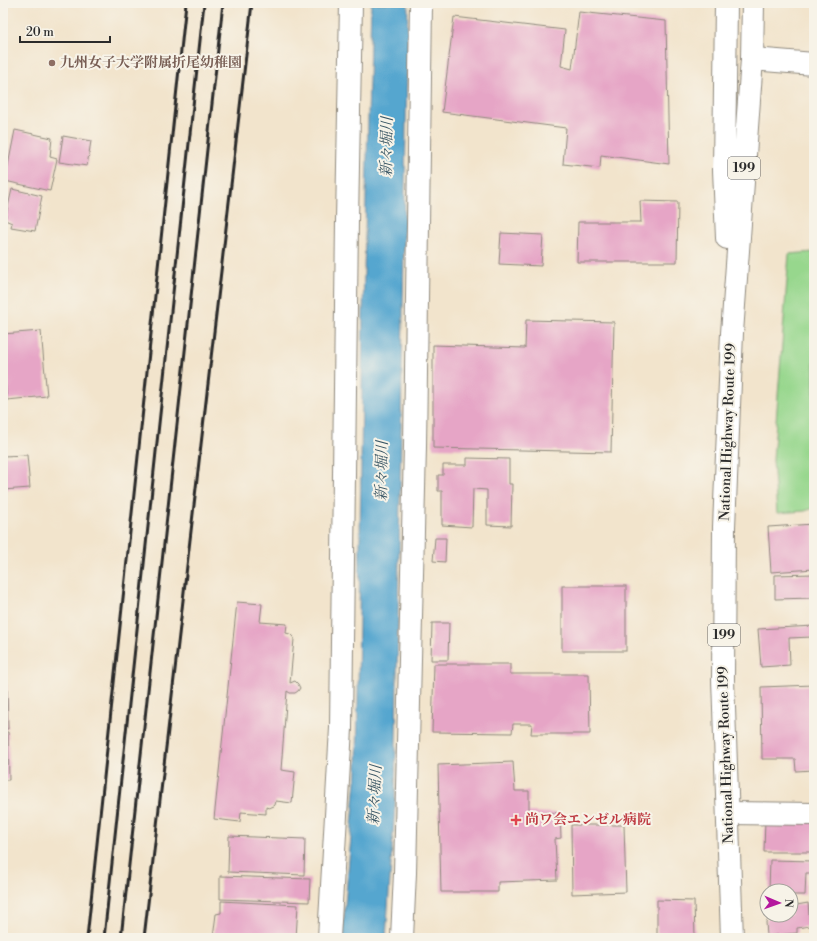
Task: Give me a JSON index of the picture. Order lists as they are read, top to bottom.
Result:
{
  "streets": {
    "main road": ["199", "National Highway Route 199"]
  },
  "water": ["新々堀川"],
  "places": {
    "other": ["九州女子大学附属折尾幼稚園"],
    "health": ["尚ワ会エンゼル病院"]
  },
  "scale_bar": "20 m",
  "north": "right"
}
